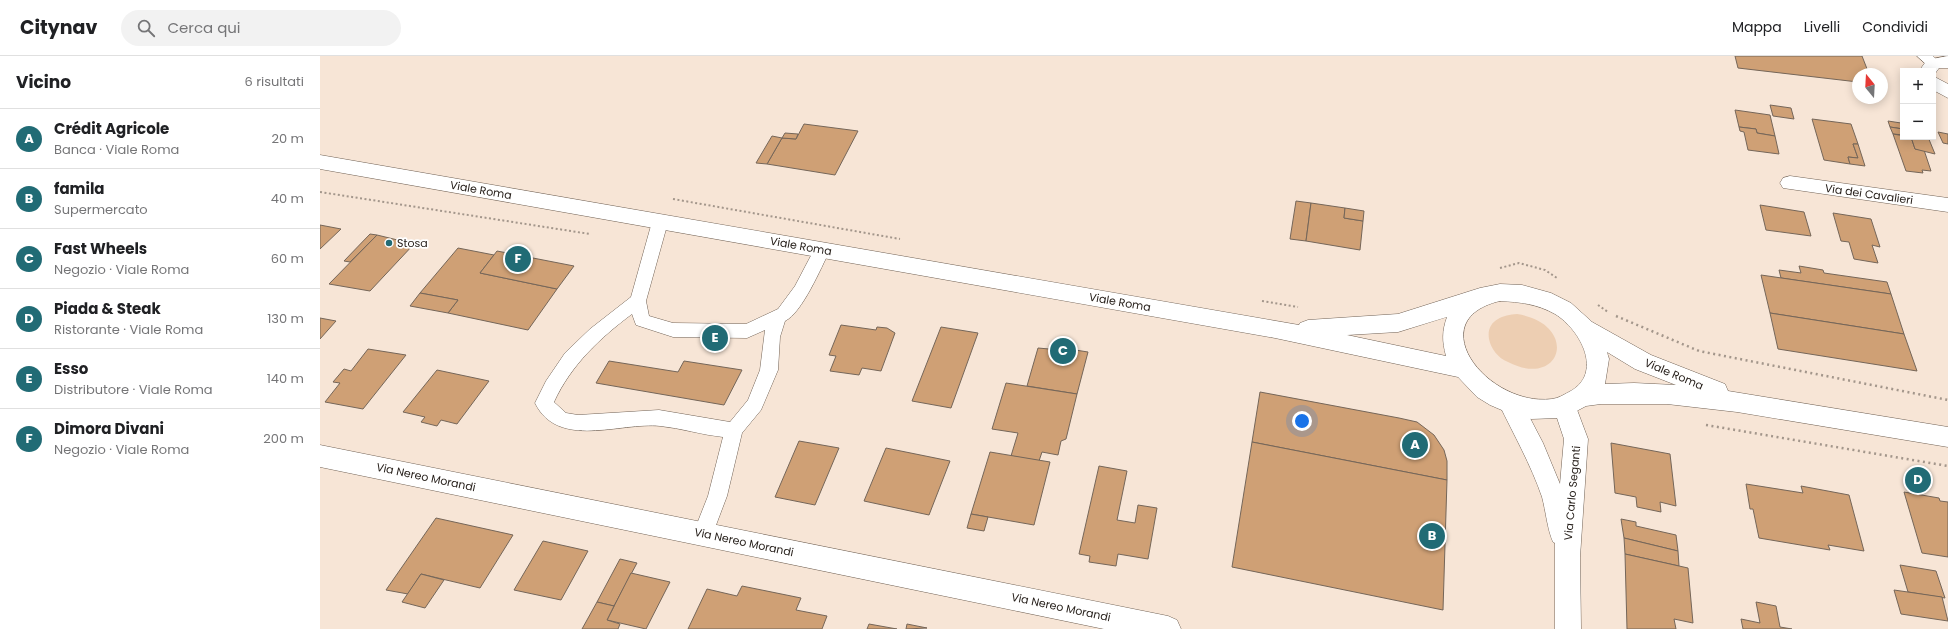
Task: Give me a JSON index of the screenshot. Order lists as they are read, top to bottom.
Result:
{
  "streets": {
    "main road": [
      "Viale Roma",
      "Via dei Cavalieri",
      "Via Nereo Morandi",
      "Via Carlo Seganti"
    ]
  },
  "crossings": [
    ["Viale Roma", "Via Carlo Seganti"]
  ],
  "places": ["Stosa"],
  "north": "top",
  "page": {
    "header": "Citynav",
    "search": "Cerca qui",
    "nav": ["Mappa", "Livelli", "Condividi"],
    "heading": ["Vicino", "6 risultati"],
    "map_buttons": ["+", "−"],
    "list": [
      {
        "mark": "A",
        "name": "Crédit Agricole",
        "note": "Banca · Viale Roma",
        "value": "20 m"
      },
      {
        "mark": "B",
        "name": "famila",
        "note": "Supermercato",
        "value": "40 m"
      },
      {
        "mark": "C",
        "name": "Fast Wheels",
        "note": "Negozio · Viale Roma",
        "value": "60 m"
      },
      {
        "mark": "D",
        "name": "Piada & Steak",
        "note": "Ristorante · Viale Roma",
        "value": "130 m"
      },
      {
        "mark": "E",
        "name": "Esso",
        "note": "Distributore · Viale Roma",
        "value": "140 m"
      },
      {
        "mark": "F",
        "name": "Dimora Divani",
        "note": "Negozio · Viale Roma",
        "value": "200 m"
      }
    ],
    "pins": [
      "F",
      "E",
      "C",
      "A",
      "D",
      "B"
    ]
  }
}
